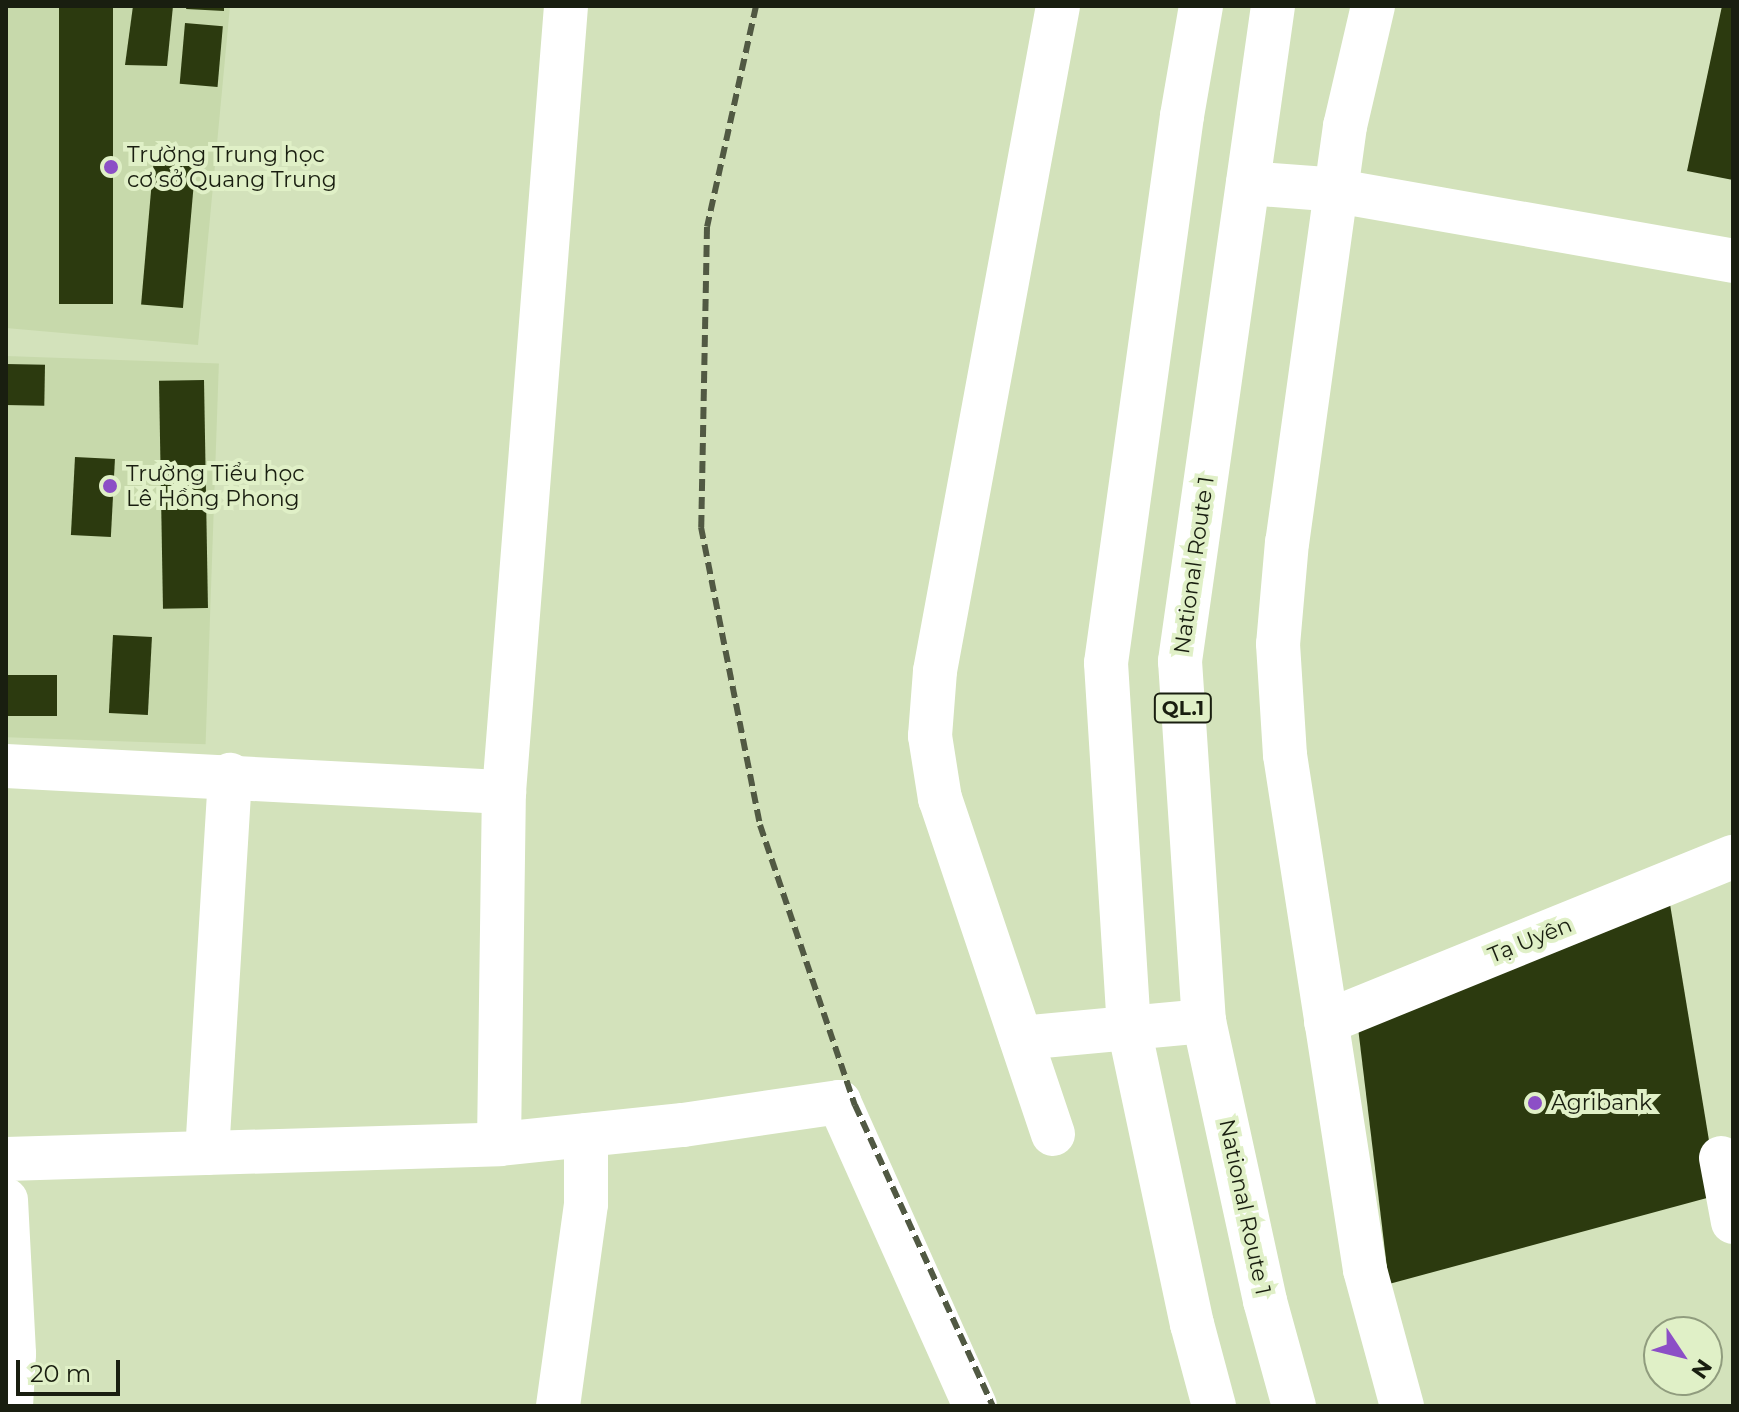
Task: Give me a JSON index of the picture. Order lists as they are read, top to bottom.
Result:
{
  "streets": {
    "main road": ["National Route 1", "QL.1", "Tạ Uyên"]
  },
  "places": ["Trường Trung học cơ sở Quang Trung", "Trường Tiểu học Lê Hồng Phong", "Agribank"],
  "scale_bar": "20 m",
  "north": "bottom right"
}
